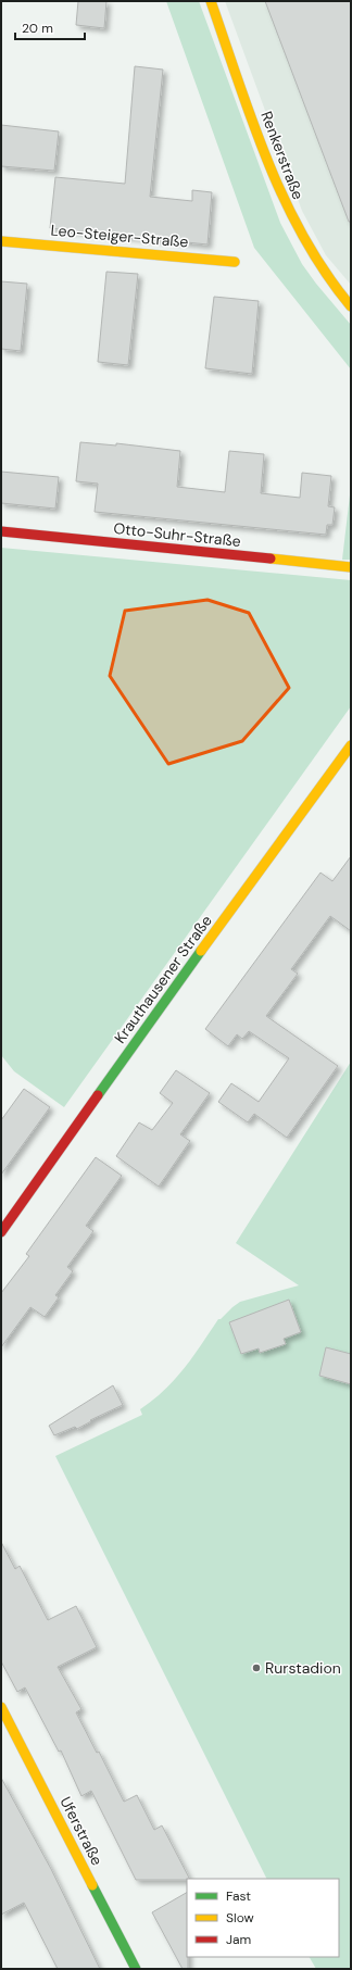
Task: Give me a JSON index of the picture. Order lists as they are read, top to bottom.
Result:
{
  "streets": {
    "street": [
      "Renkerstraße",
      "Leo-Steiger-Straße",
      "Otto-Suhr-Straße",
      "Krauthausener Straße",
      "Uferstraße"
    ]
  },
  "places": ["Rurstadion"],
  "legend": ["Fast", "Slow", "Jam"],
  "scale_bar": "20 m"
}
